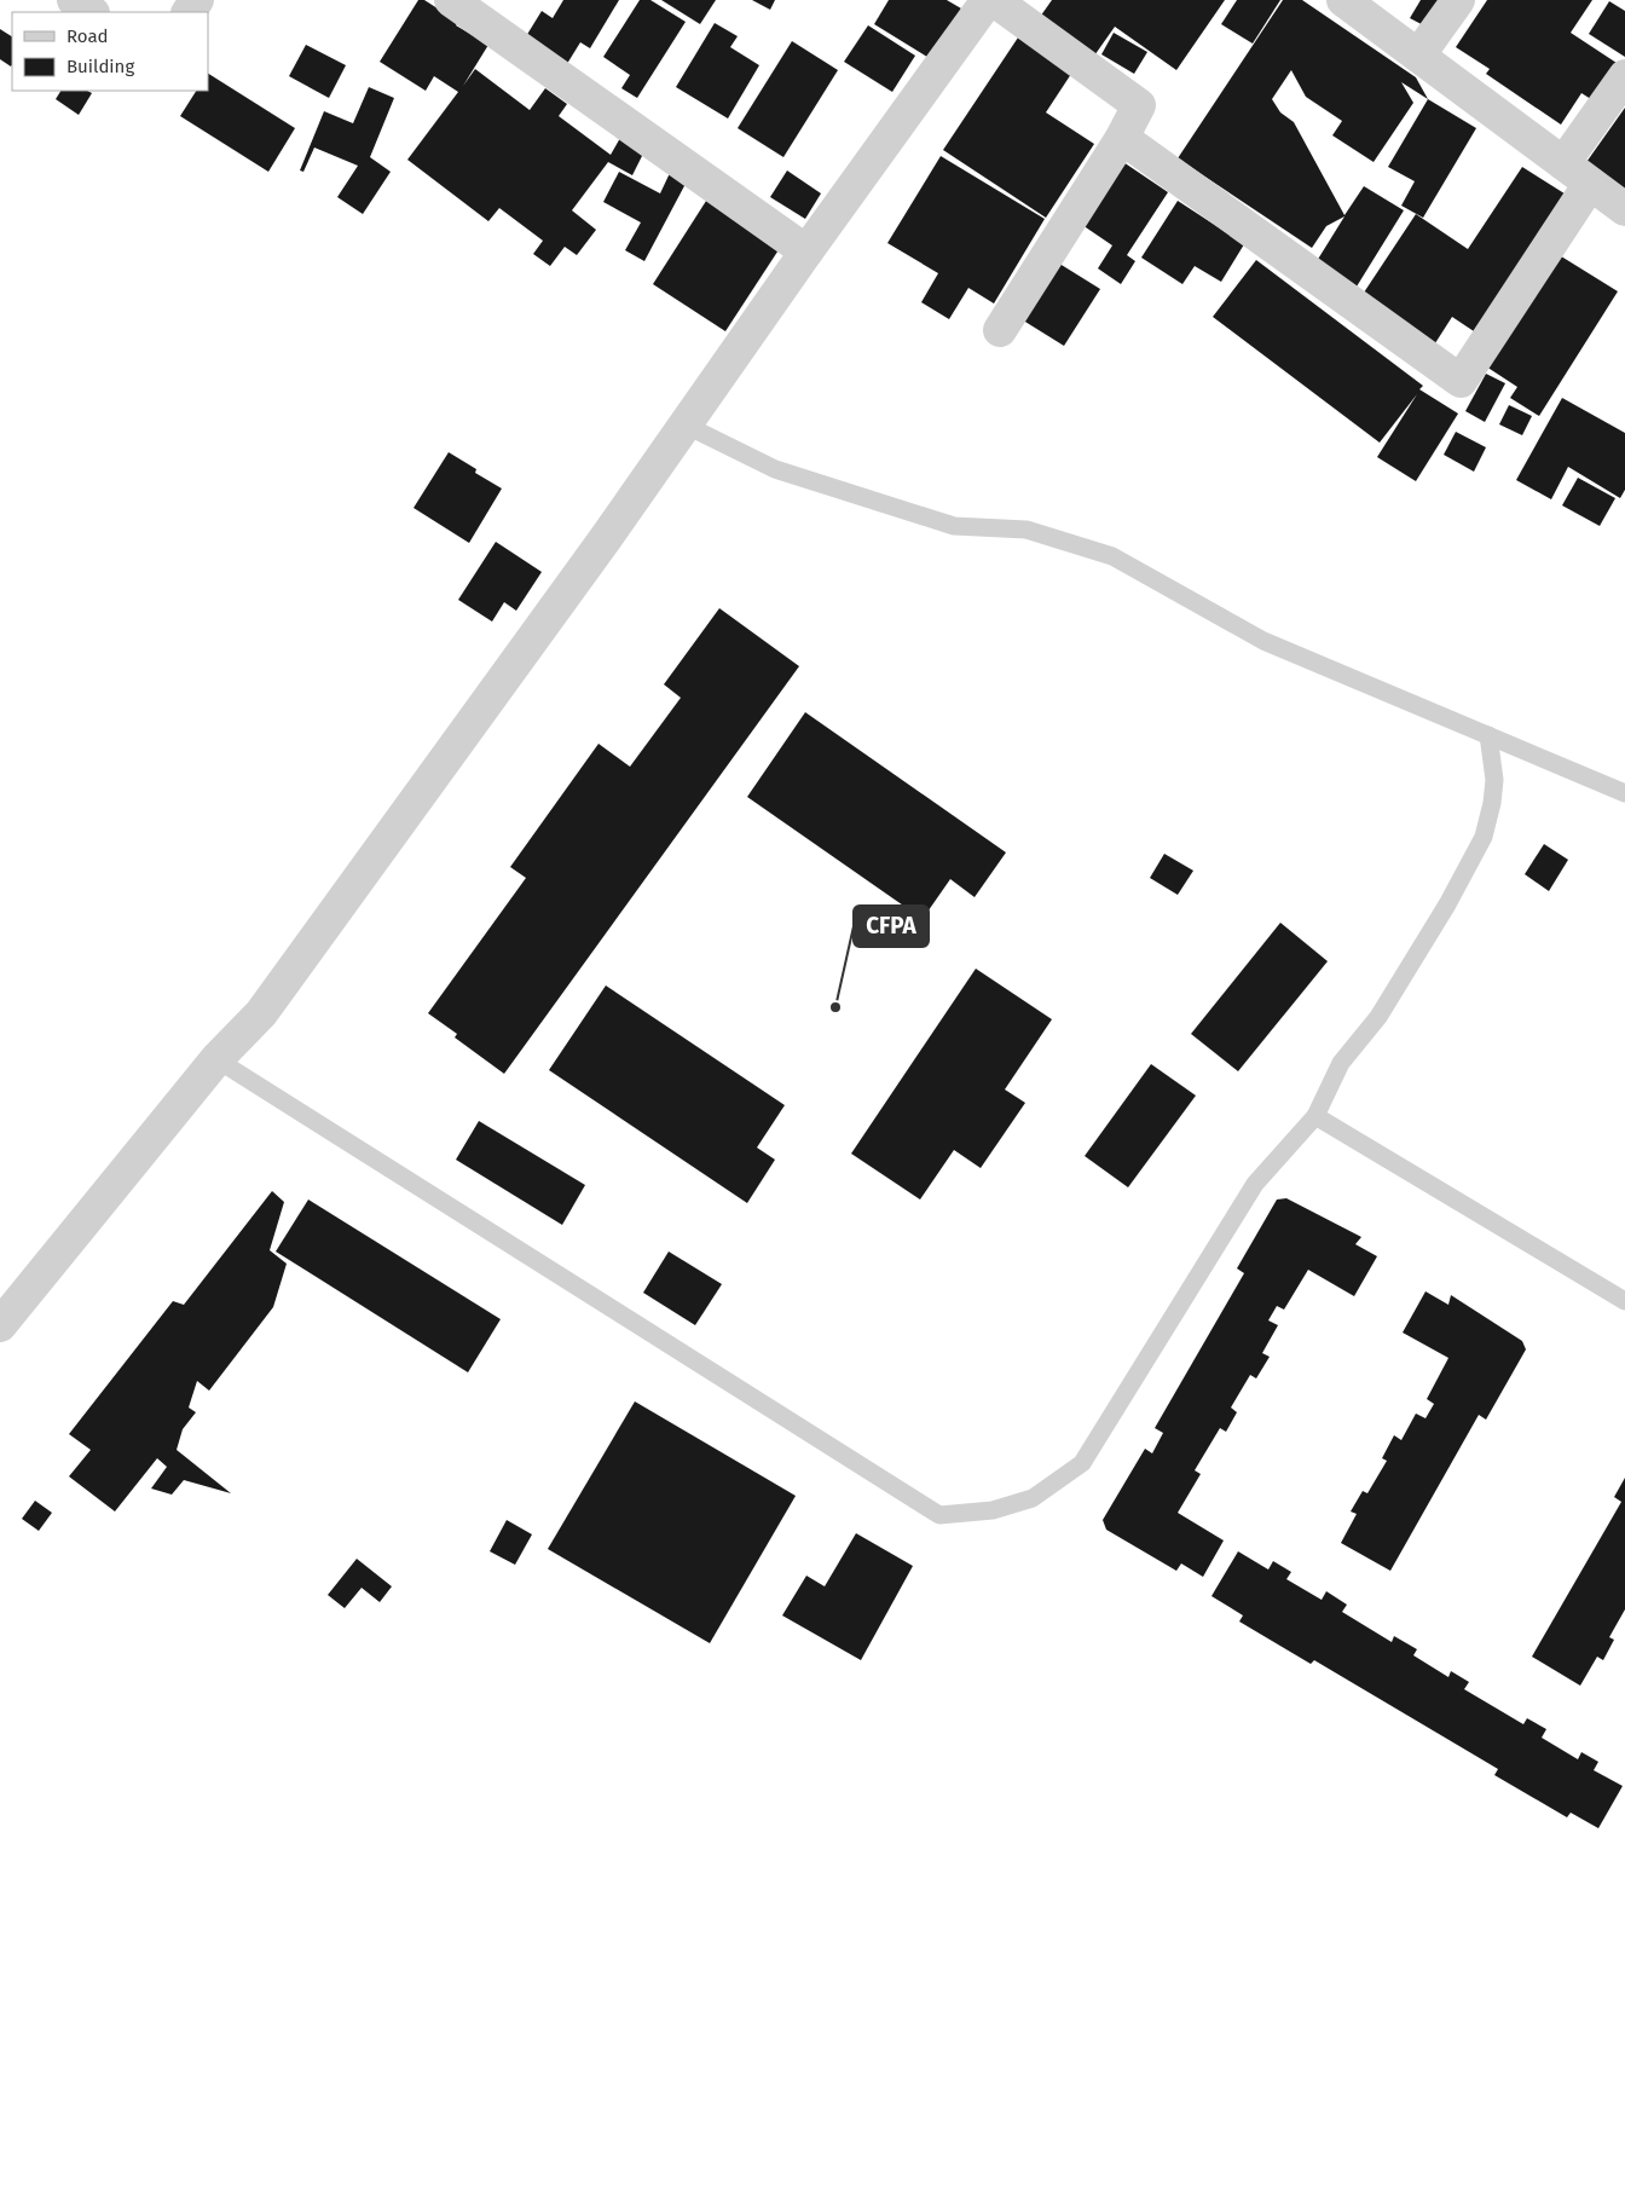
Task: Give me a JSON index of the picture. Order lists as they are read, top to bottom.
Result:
{
  "places": ["CFPA"],
  "legend": ["Road", "Building"]
}
